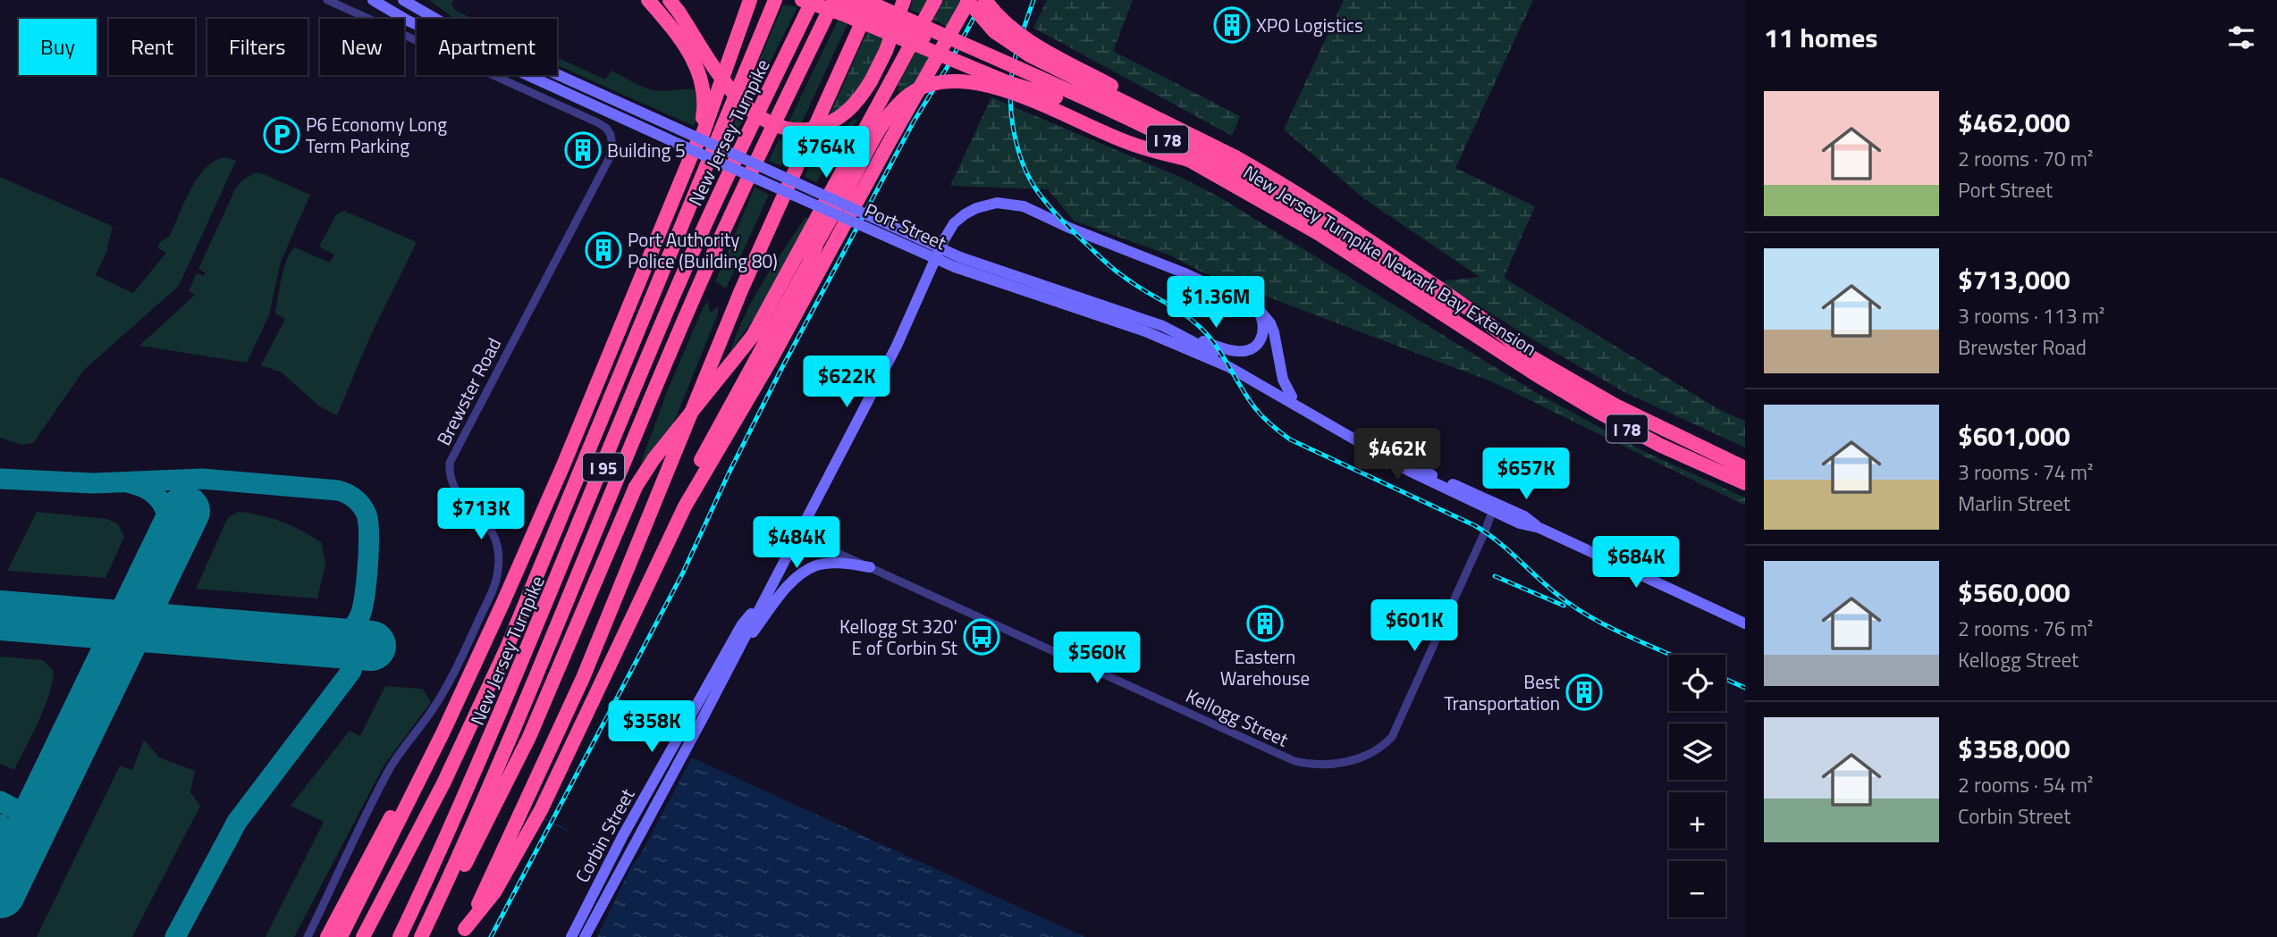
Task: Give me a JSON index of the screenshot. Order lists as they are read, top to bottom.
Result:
{
  "streets": {
    "highway": [
      "New Jersey Turnpike",
      "I 78",
      "New Jersey Turnpike Newark Bay Extension",
      "I 95"
    ],
    "main road": ["Port Street", "Corbin Street"],
    "street": ["Brewster Road", "Kellogg Street"]
  },
  "crossings": [
    ["Kellogg Street", "Corbin Street"]
  ],
  "places": {
    "building": [
      "XPO Logistics",
      "Building 5",
      "Port Authority Police (Building 80)",
      "Eastern Warehouse",
      "Best Transportation"
    ],
    "parking": ["P6 Economy Long Term Parking"],
    "bus stop": ["Kellogg St 320' E of Corbin St"]
  },
  "page": {
    "heading": "11 homes",
    "chip": [
      "Buy",
      "Rent",
      "Filters",
      "New",
      "Apartment"
    ],
    "list": [
      {
        "name": "$462,000",
        "note": "2 rooms · 70 m² · Port Street"
      },
      {
        "name": "$713,000",
        "note": "3 rooms · 113 m² · Brewster Road"
      },
      {
        "name": "$601,000",
        "note": "3 rooms · 74 m² · Marlin Street"
      },
      {
        "name": "$560,000",
        "note": "2 rooms · 76 m² · Kellogg Street"
      },
      {
        "name": "$358,000",
        "note": "2 rooms · 54 m² · Corbin Street"
      }
    ],
    "price": [
      "$764K",
      "$1.36M",
      "$622K",
      "$462K",
      "$657K",
      "$713K",
      "$484K",
      "$684K",
      "$601K",
      "$560K",
      "$358K"
    ],
    "map_buttons": ["+", "−"]
  }
}
